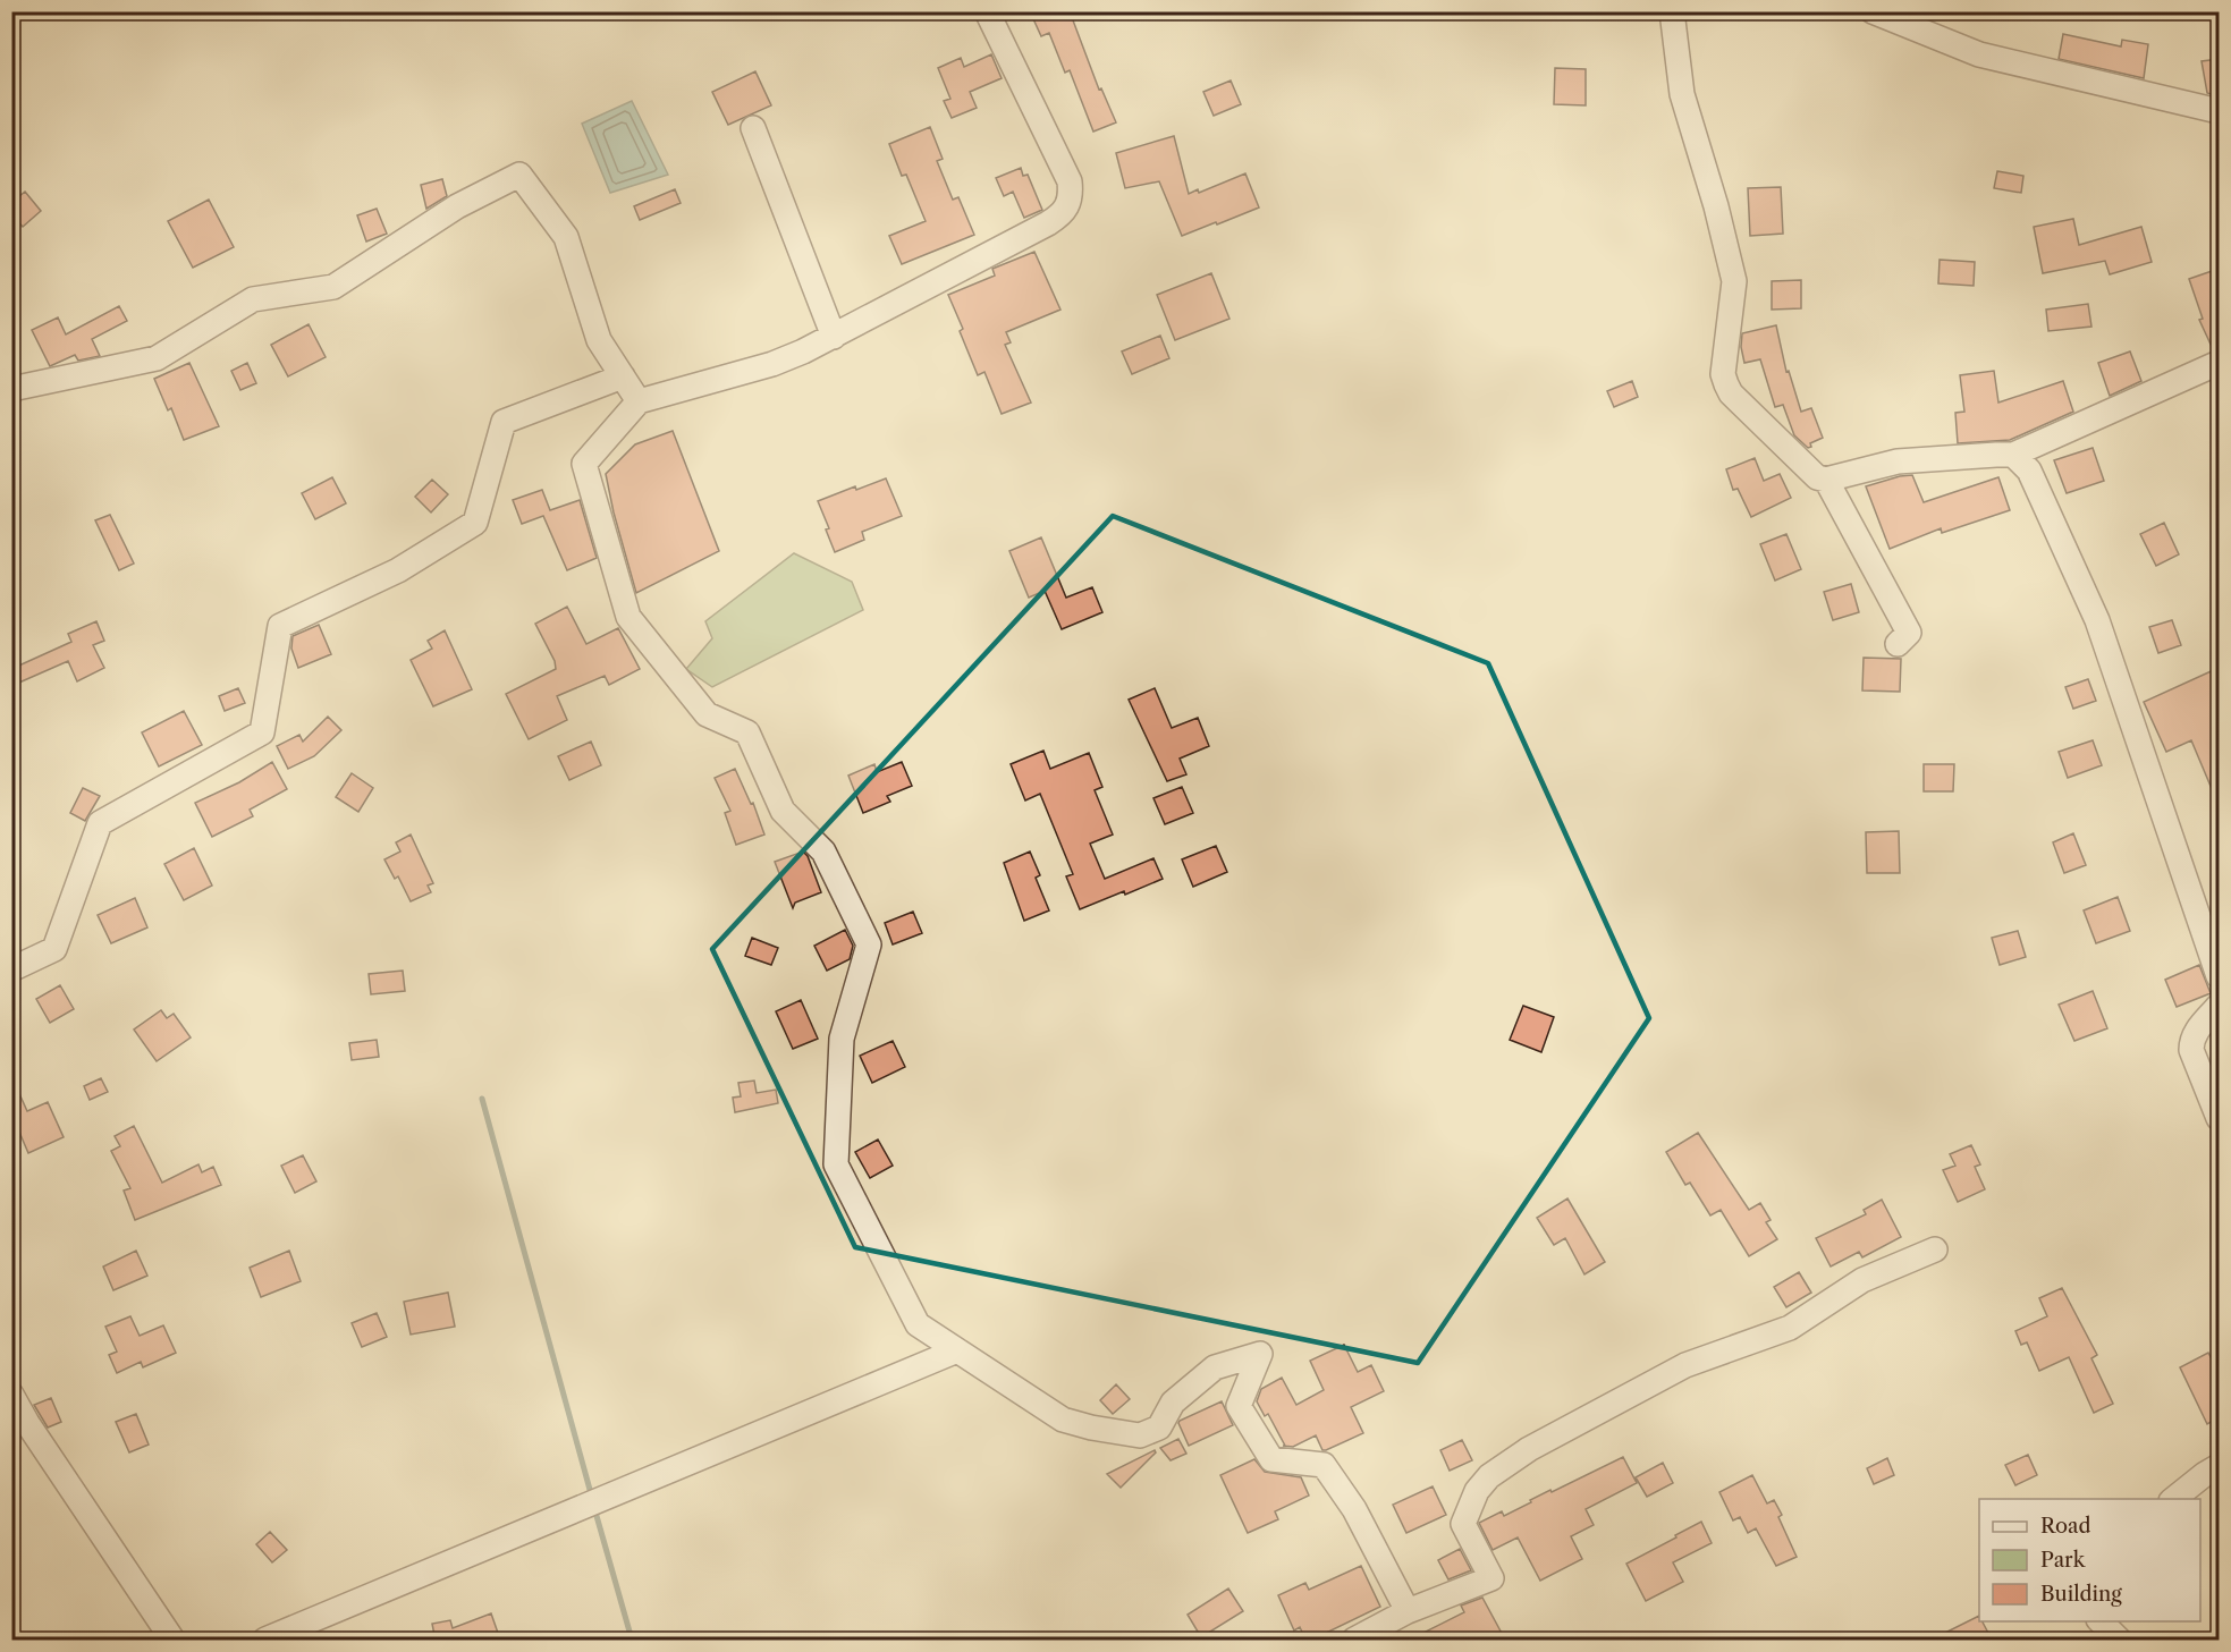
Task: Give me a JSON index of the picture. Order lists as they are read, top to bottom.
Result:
{
  "legend": ["Road", "Park", "Building"]
}
